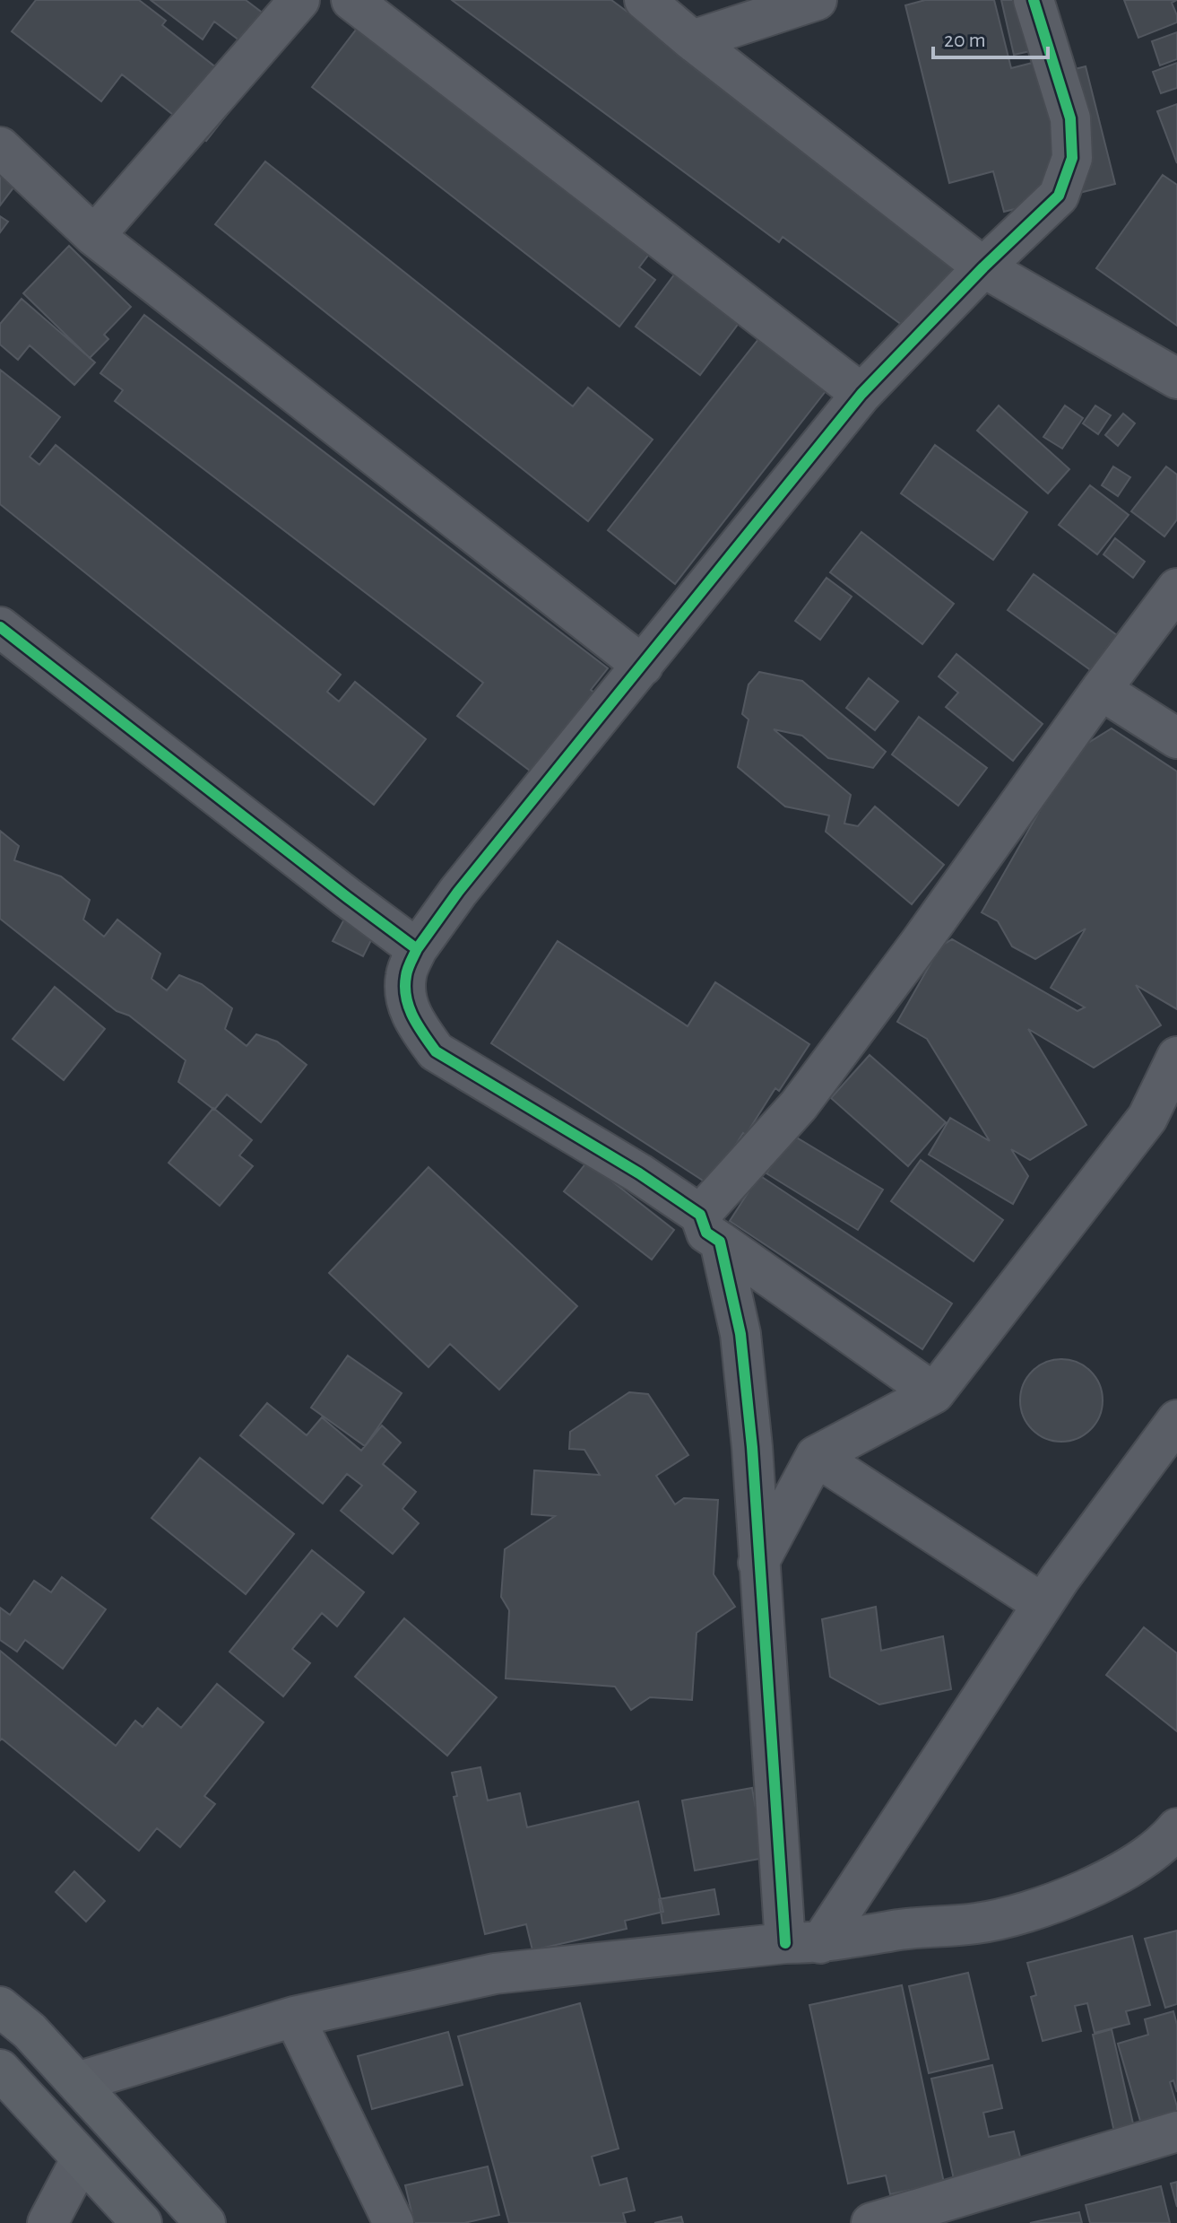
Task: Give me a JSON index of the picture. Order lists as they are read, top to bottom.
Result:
{
  "scale_bar": "20 m"
}
